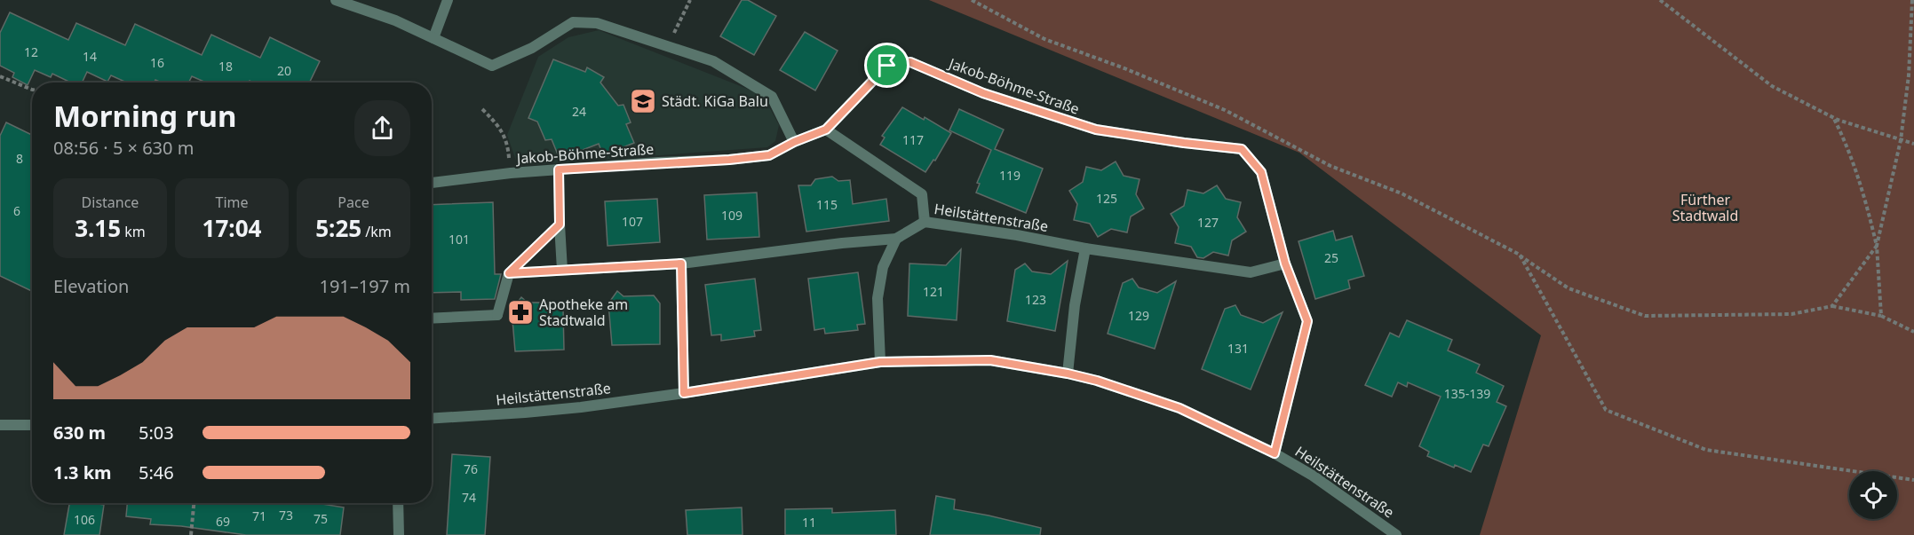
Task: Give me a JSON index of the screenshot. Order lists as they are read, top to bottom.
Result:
{
  "streets": {
    "street": ["Jakob-Böhme-Straße", "Heilstättenstraße"]
  },
  "crossings": [
    ["Jakob-Böhme-Straße", "Heilstättenstraße"]
  ],
  "parks": ["Fürther Stadtwald"],
  "places": {
    "school or university": ["Städt. KiGa Balu"],
    "pharmacy": ["Apotheke am Stadtwald"]
  },
  "house_numbers": [
    "12",
    "14",
    "16",
    "18",
    "20",
    "24",
    "117",
    "8",
    "119",
    "125",
    "115",
    "6",
    "109",
    "107",
    "127",
    "101",
    "25",
    "121",
    "123",
    "129",
    "131",
    "135-139",
    "76",
    "74",
    "73",
    "71",
    "75",
    "106",
    "69",
    "11"
  ],
  "page": {
    "heading": ["Morning run", "08:56 · 5 × 630 m"],
    "stats": [
      ["Distance", "3.15 km"],
      ["Time", "17:04"],
      ["Pace", "5:25 /km"]
    ],
    "chart": ["Elevation", "191–197 m"],
    "list": [
      {
        "name": "630 m",
        "note": "5:03"
      },
      {
        "name": "1.3 km",
        "note": "5:46"
      }
    ]
  }
}
